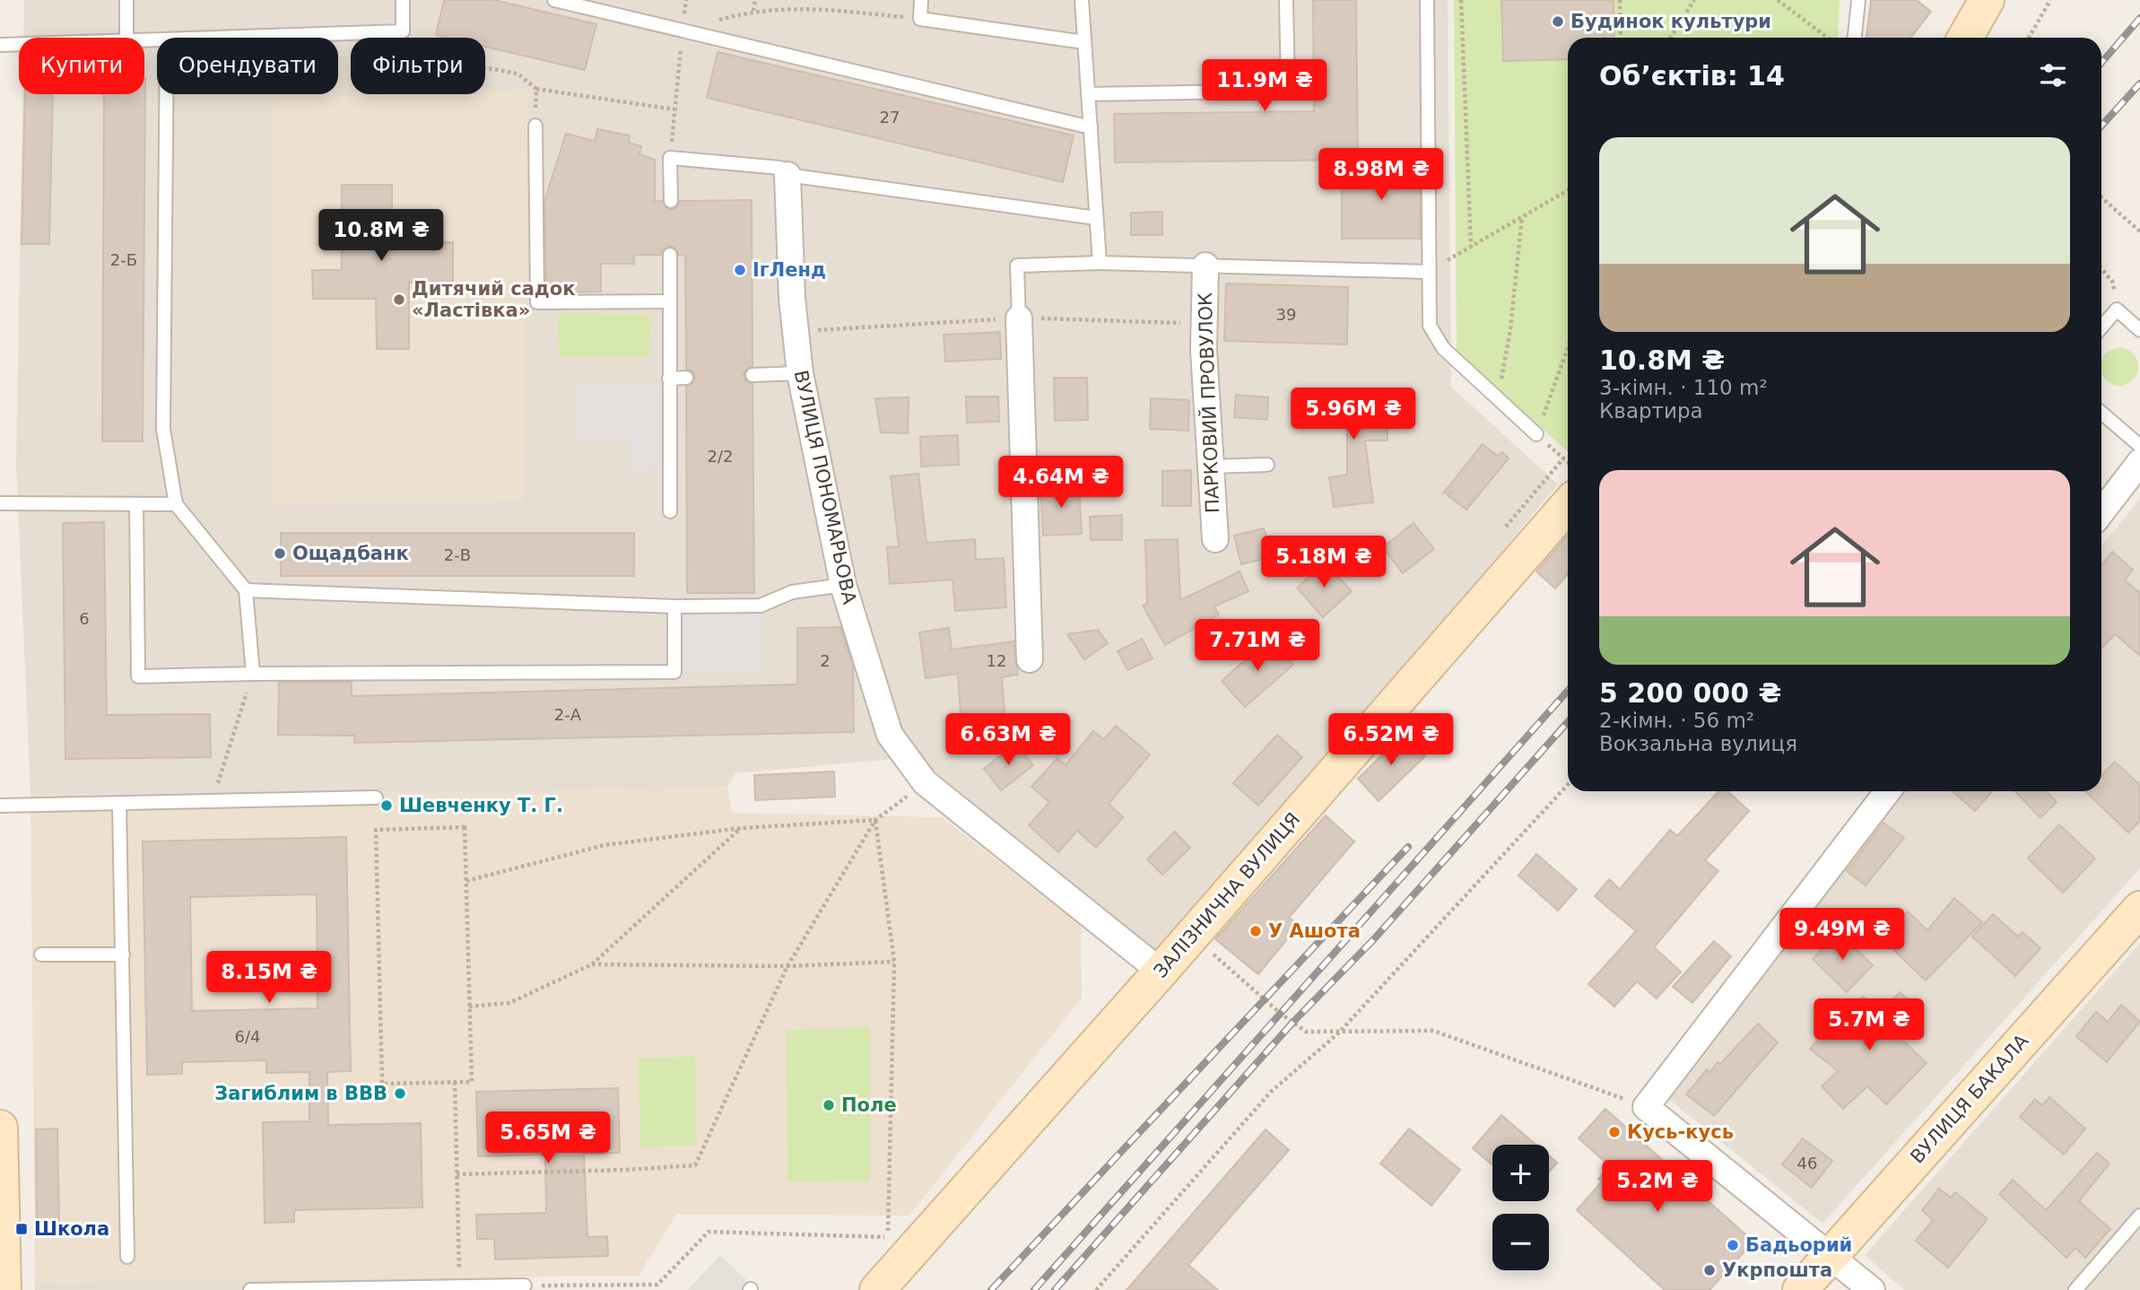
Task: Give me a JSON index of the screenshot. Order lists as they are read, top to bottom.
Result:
{
  "streets": {
    "street": [
      "ПАРКОВИЙ ПРОВУЛОК",
      "ВУЛИЦЯ ПОНОМАРЬОВА",
      "ЗАЛІЗНИЧНА ВУЛИЦЯ",
      "ВУЛИЦЯ БАКАЛА"
    ]
  },
  "crossings": [
    ["ВУЛИЦЯ ПОНОМАРЬОВА", "ЗАЛІЗНИЧНА ВУЛИЦЯ"]
  ],
  "places": {
    "other": [
      "Будинок культури",
      "ІгЛенд",
      "Дитячий садок «Ластівка»",
      "Ощадбанк",
      "Шевченку Т. Г.",
      "У Ашота",
      "Загиблим в ВВВ",
      "Поле",
      "Кусь-кусь",
      "Бадьорий",
      "Укрпошта"
    ],
    "transit": ["Школа"]
  },
  "house_numbers": [
    "27",
    "2-Б",
    "39",
    "2/2",
    "2-В",
    "6",
    "2",
    "12",
    "2-А",
    "6/4",
    "46"
  ],
  "page": {
    "chip": ["Купити", "Орендувати", "Фільтри"],
    "heading": "Об’єктів: 14",
    "price": [
      "11.9M ₴",
      "8.98M ₴",
      "10.8M ₴",
      "5.96M ₴",
      "4.64M ₴",
      "5.18M ₴",
      "7.71M ₴",
      "6.63M ₴",
      "6.52M ₴",
      "9.49M ₴",
      "8.15M ₴",
      "5.7M ₴",
      "5.65M ₴",
      "5.2M ₴"
    ],
    "list": [
      {
        "name": "10.8M ₴",
        "note": "3-кімн. · 110 m² · Квартира"
      },
      {
        "name": "5 200 000 ₴",
        "note": "2-кімн. · 56 m² · Вокзальна вулиця"
      }
    ],
    "map_buttons": ["+", "−"]
  }
}
